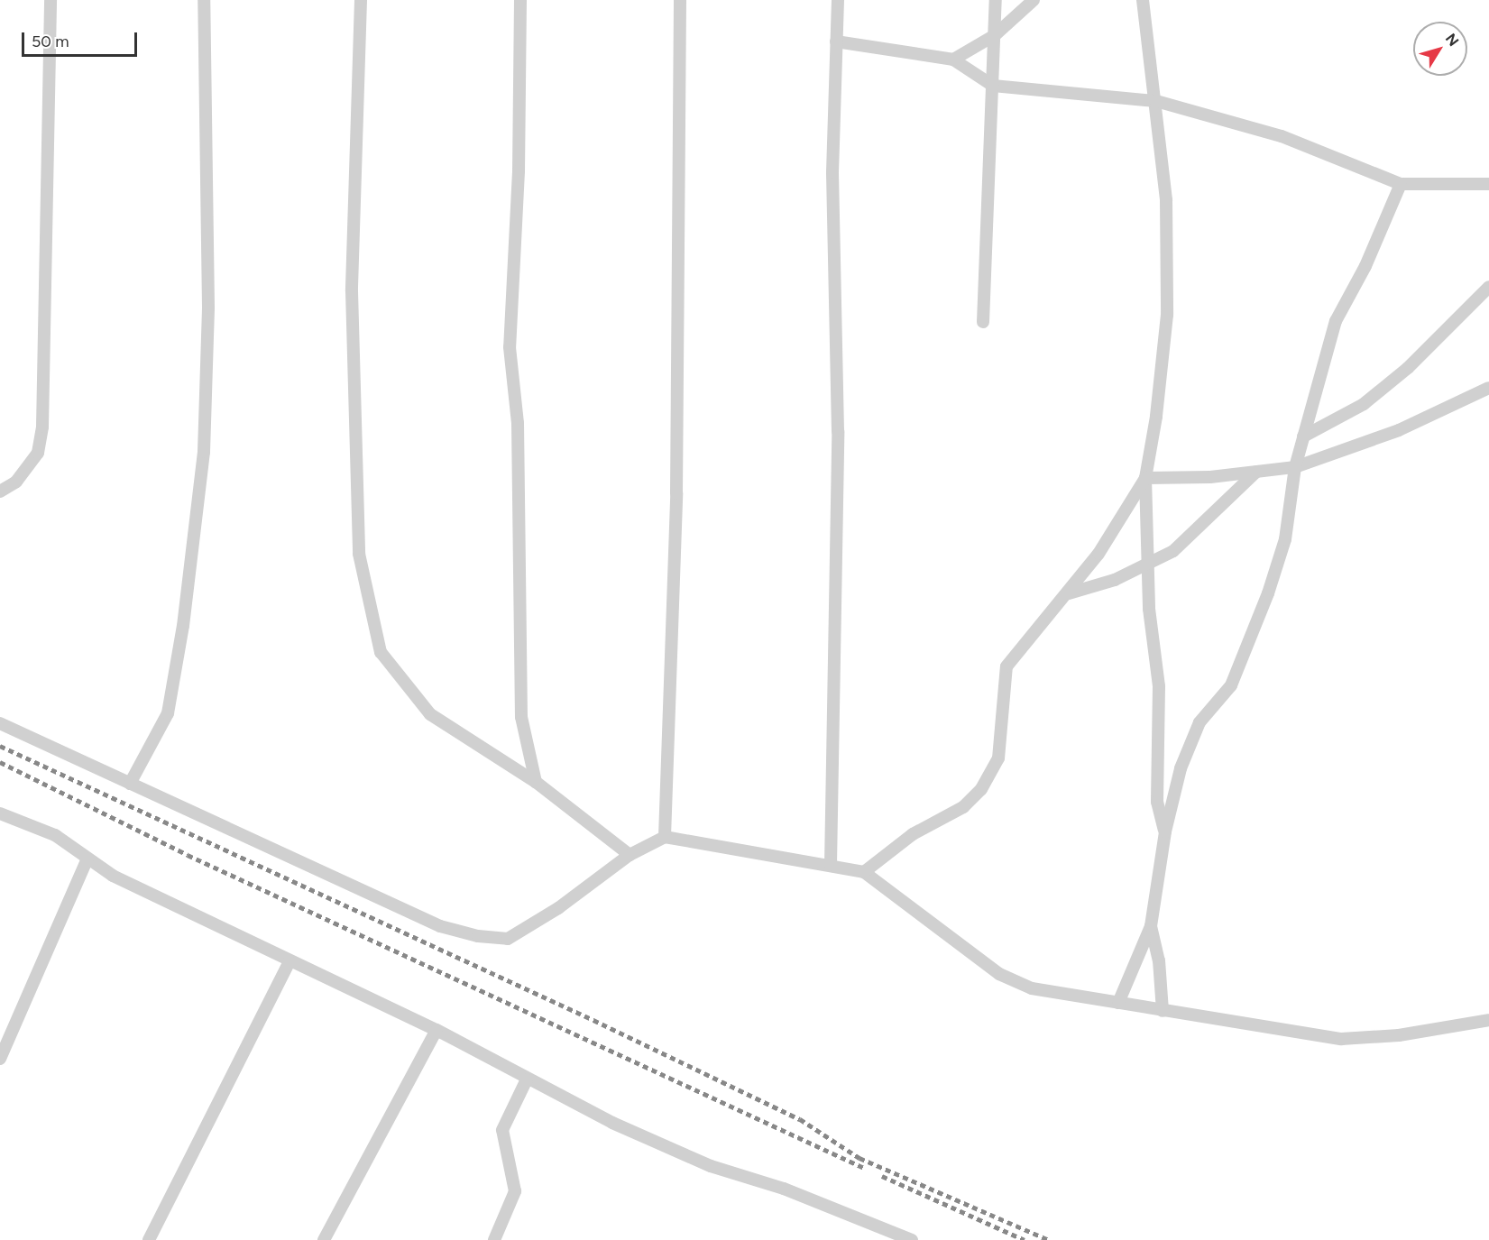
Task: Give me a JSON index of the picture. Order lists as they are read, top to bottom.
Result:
{
  "scale_bar": "50 m",
  "north": "top right"
}
